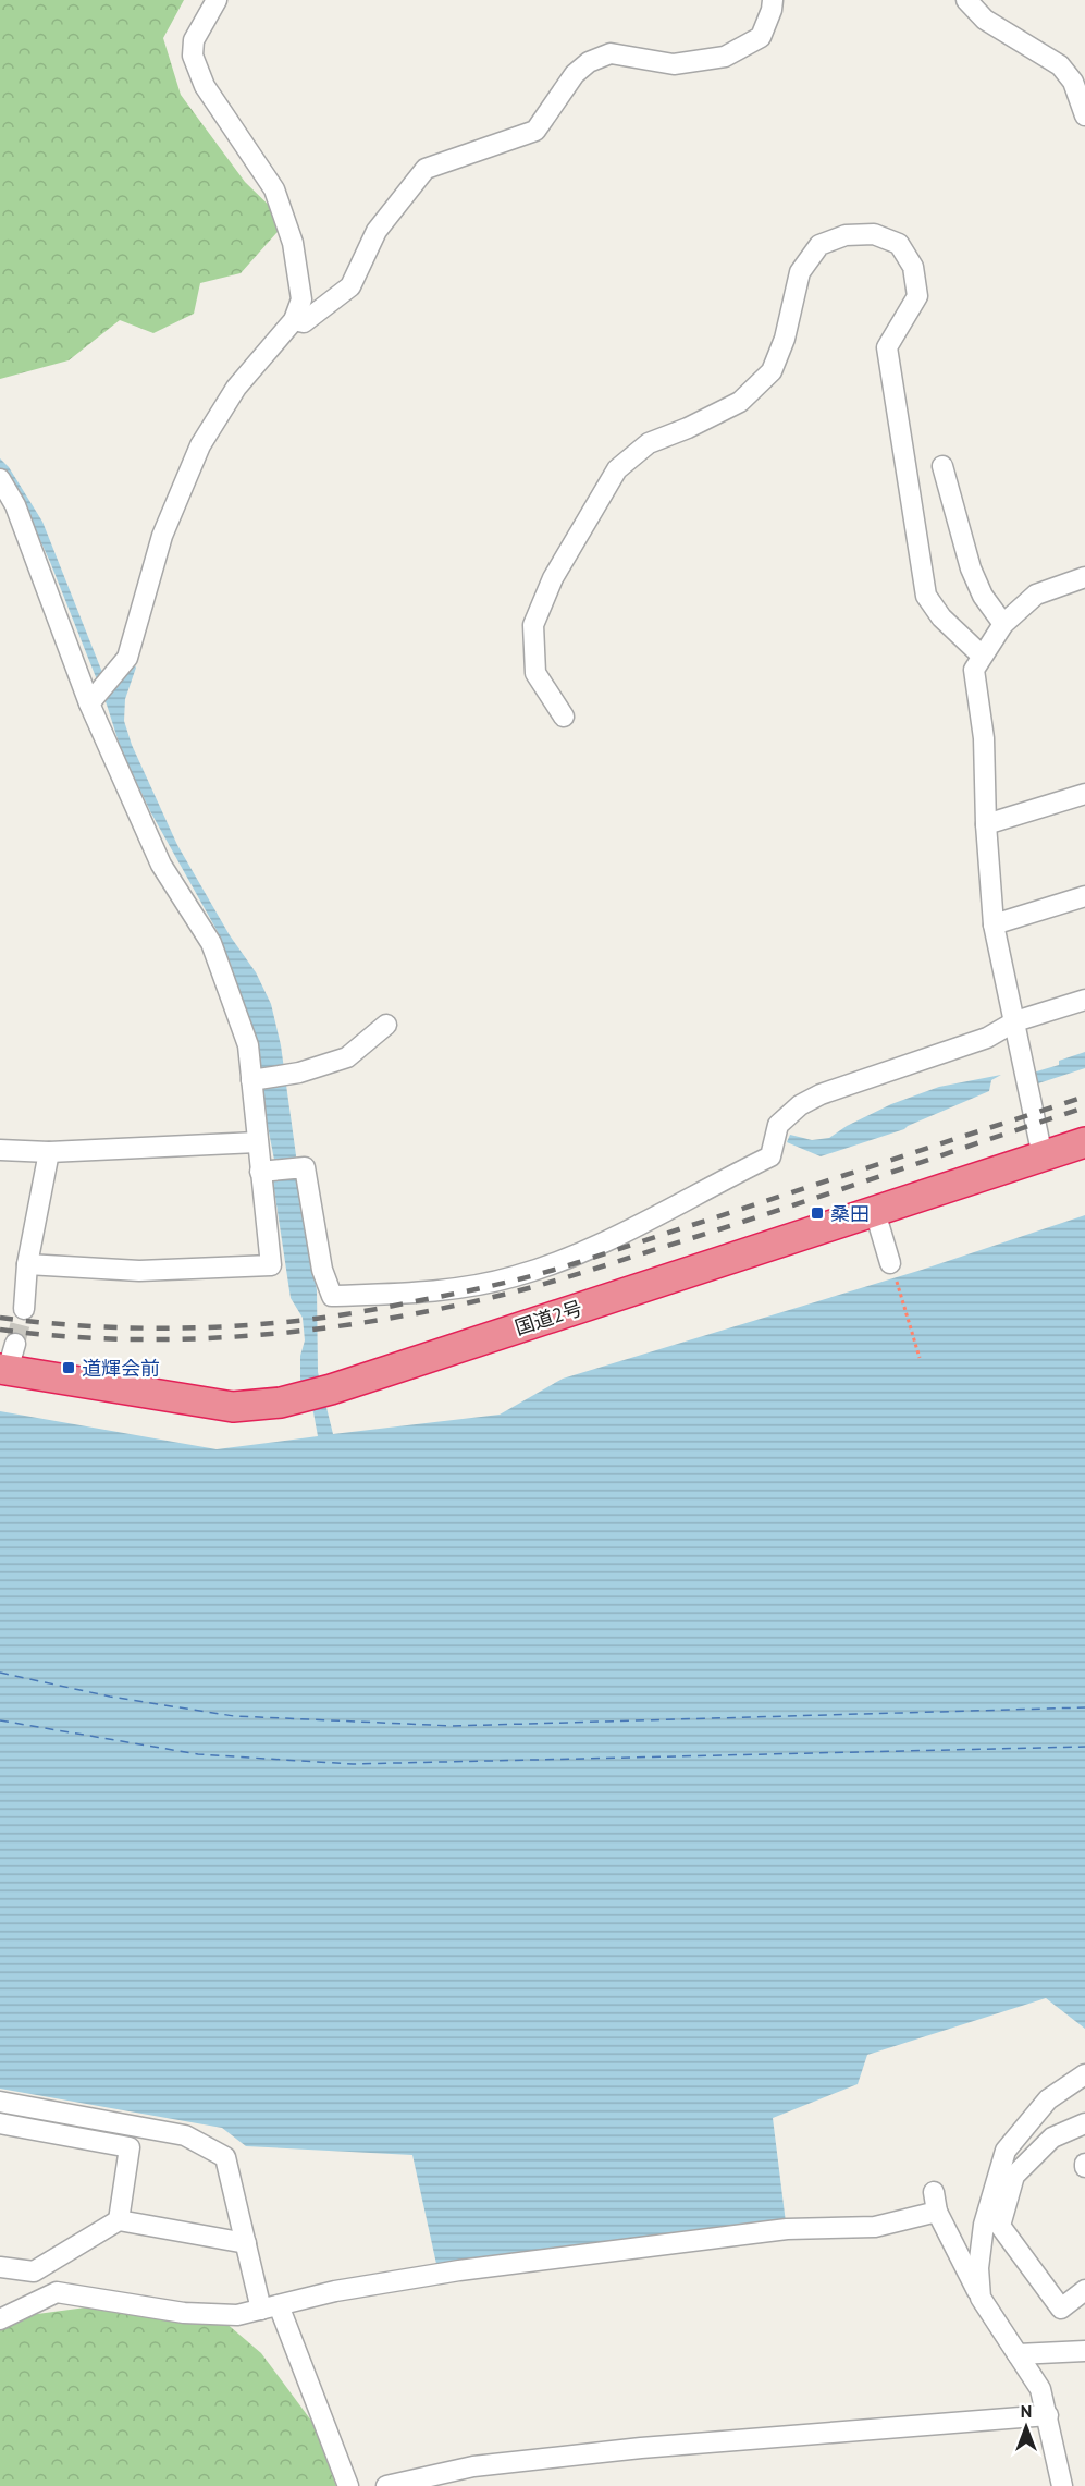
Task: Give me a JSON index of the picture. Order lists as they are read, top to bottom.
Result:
{
  "streets": {
    "highway": ["国道2号"]
  },
  "places": {
    "transit": ["桑田", "道輝会前"]
  },
  "north": "top"
}
